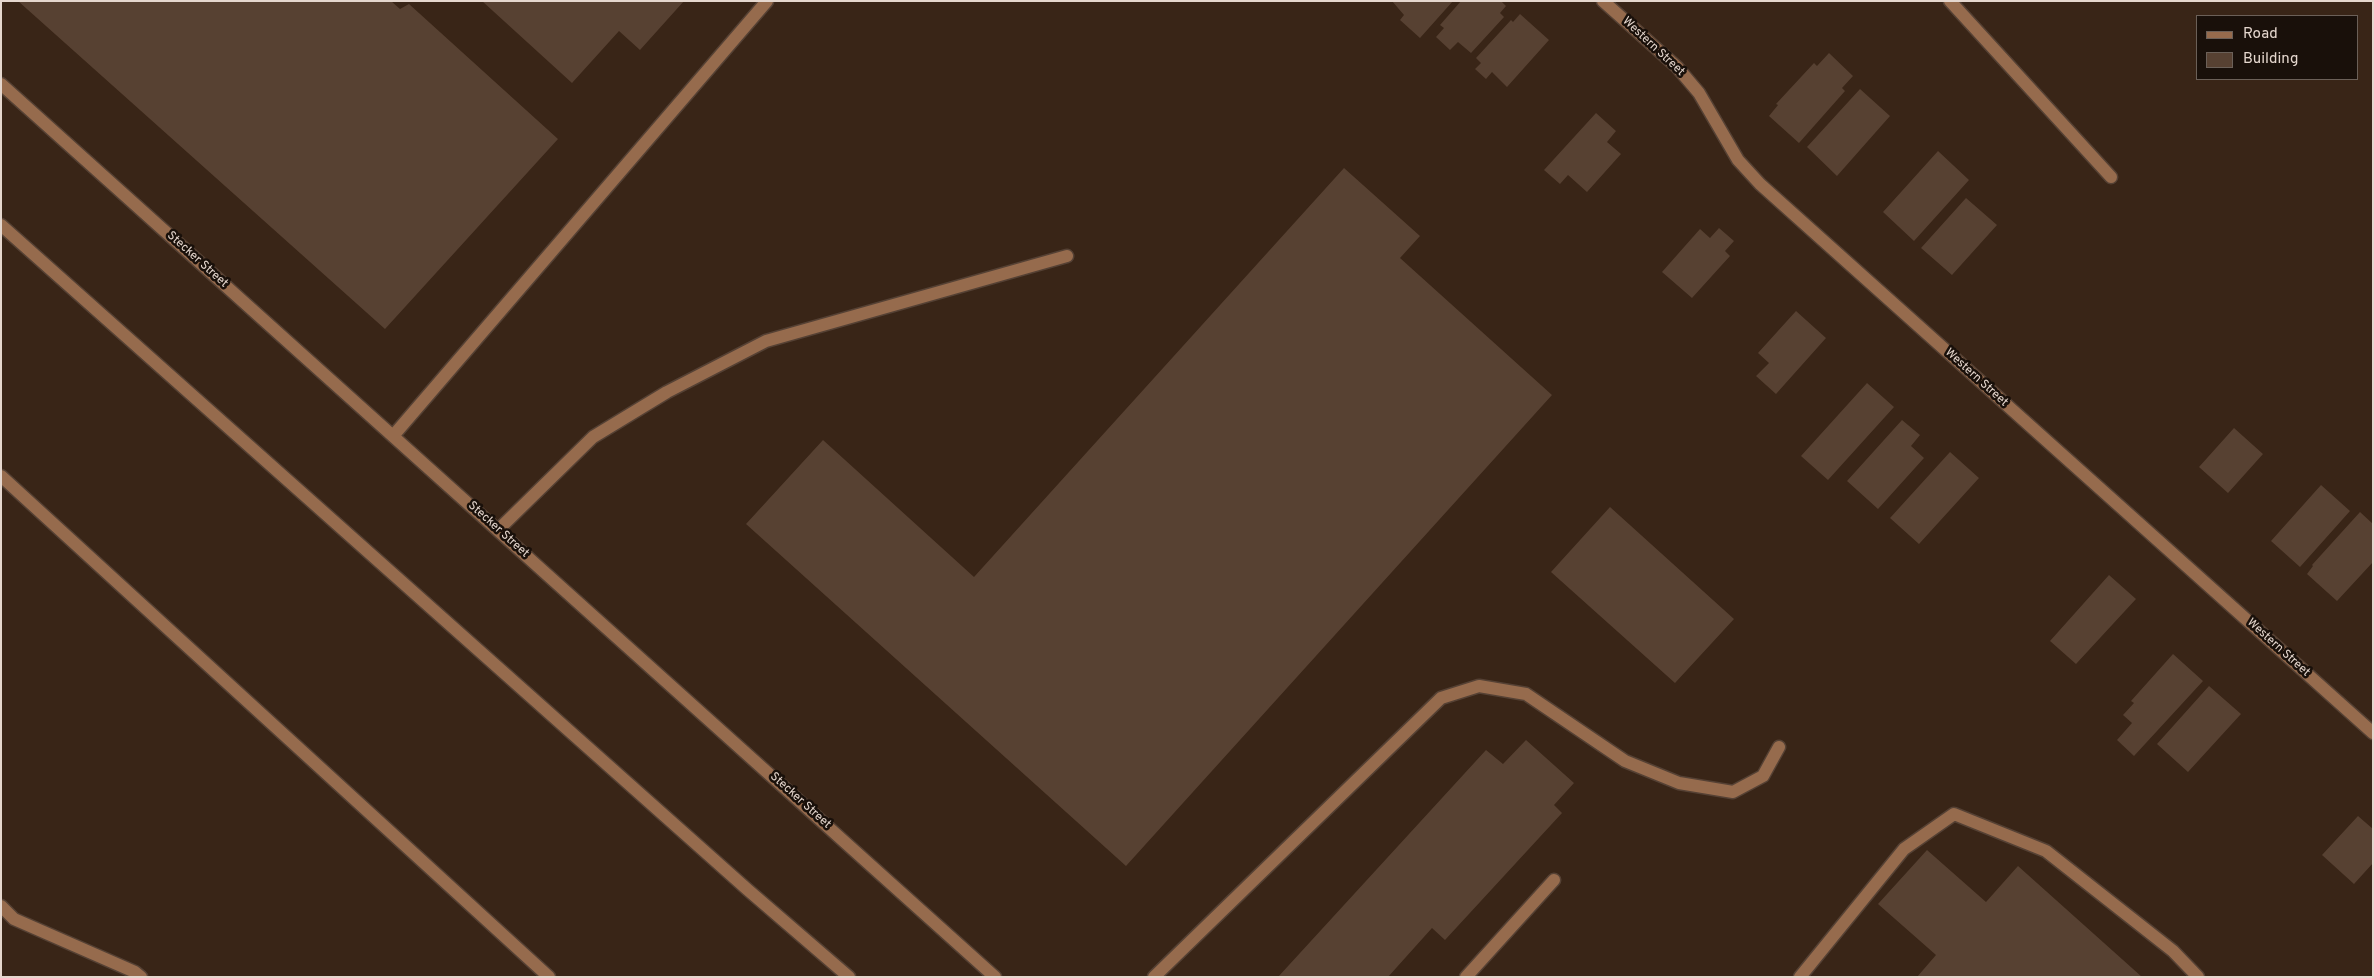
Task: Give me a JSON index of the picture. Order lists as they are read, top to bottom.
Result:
{
  "streets": {
    "street": ["Western Street", "Stecker Street"]
  },
  "legend": ["Road", "Building"]
}
